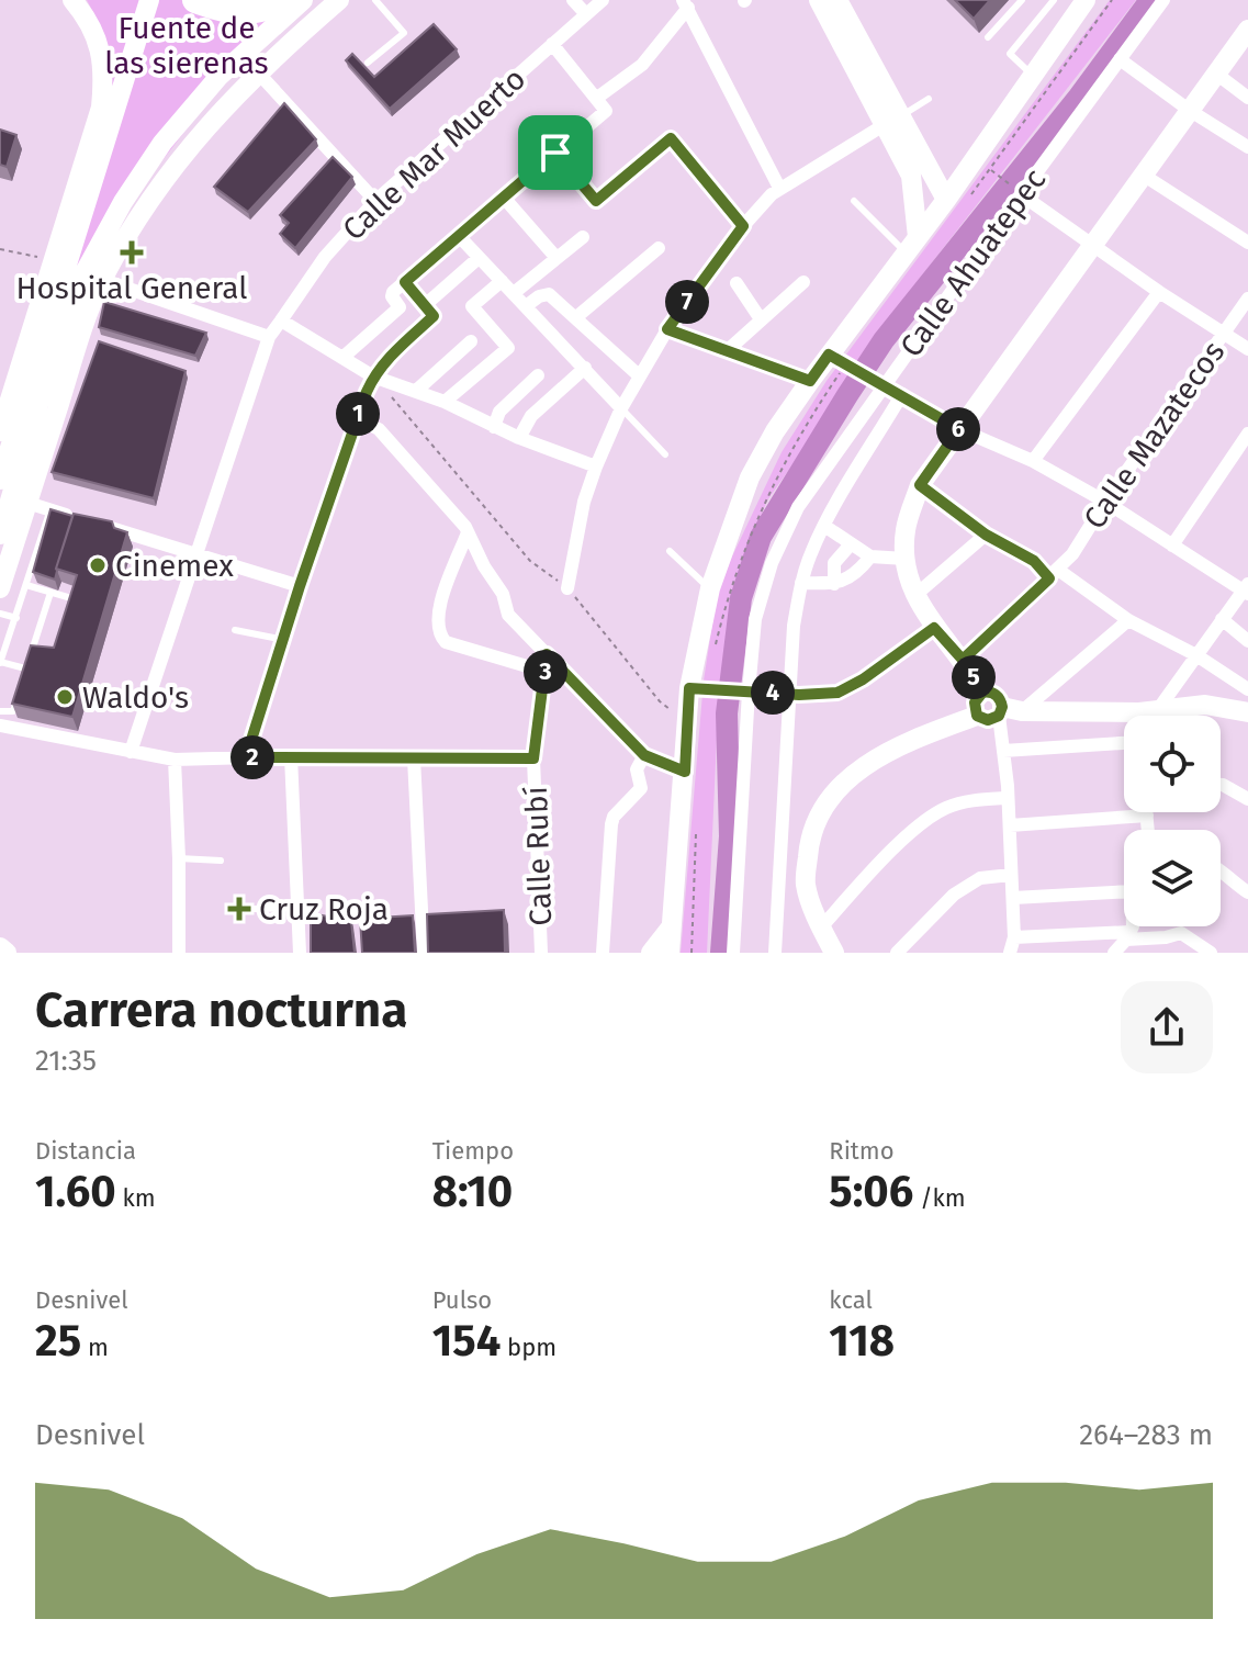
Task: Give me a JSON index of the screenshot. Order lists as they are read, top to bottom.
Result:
{
  "streets": {
    "street": [
      "Calle Mar Muerto",
      "Calle Ahuatepec",
      "Calle Mazatecos",
      "Calle Rubí"
    ]
  },
  "parks": ["Fuente de las sierenas"],
  "places": {
    "health": ["Hospital General", "Cruz Roja"],
    "other": ["Cinemex", "Waldo's"]
  },
  "page": {
    "pins": [
      "7",
      "1",
      "6",
      "3",
      "5",
      "4",
      "2"
    ],
    "heading": ["Carrera nocturna", "21:35"],
    "stats": [
      ["Distancia", "1.60 km"],
      ["Tiempo", "8:10"],
      ["Ritmo", "5:06 /km"],
      ["Desnivel", "25 m"],
      ["Pulso", "154 bpm"],
      ["kcal", "118"]
    ],
    "chart": ["Desnivel", "264–283 m"]
  }
}
